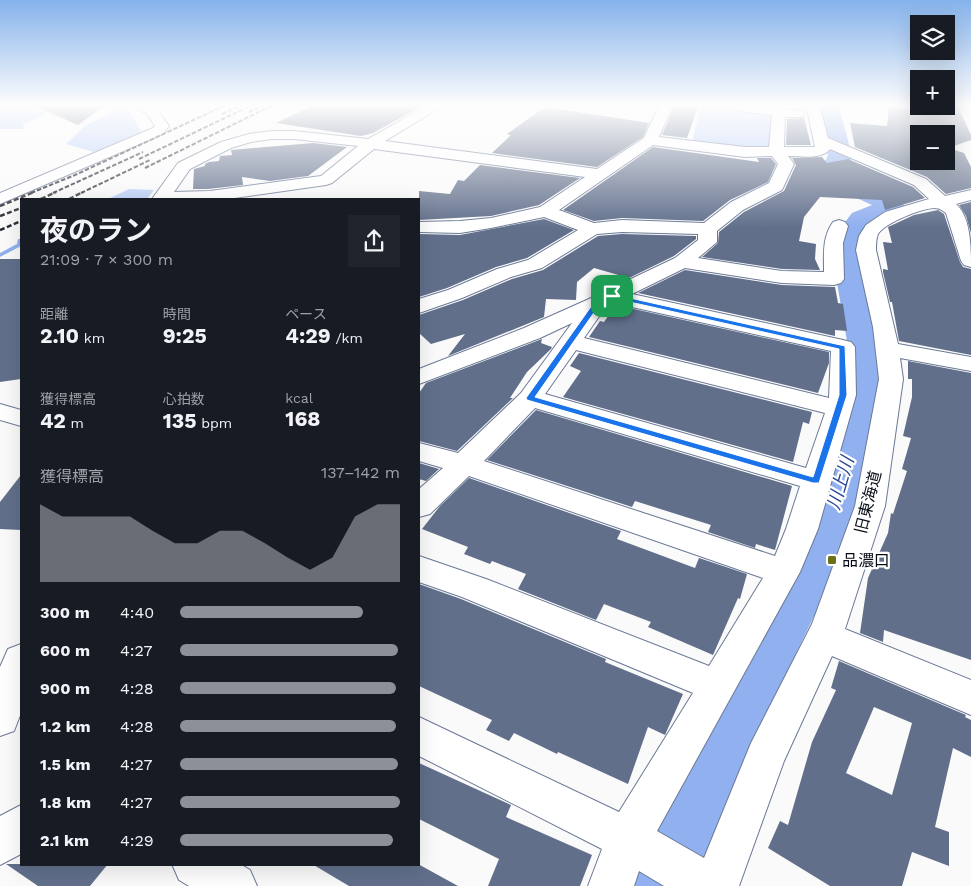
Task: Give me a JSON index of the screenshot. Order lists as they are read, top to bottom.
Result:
{
  "streets": {
    "street": ["旧東海道"]
  },
  "water": ["川上川"],
  "places": {
    "transit": ["品濃口"]
  },
  "page": {
    "map_buttons": ["+", "−"],
    "heading": ["夜のラン", "21:09 · 7 × 300 m"],
    "stats": [
      ["距離", "2.10 km"],
      ["時間", "9:25"],
      ["ペース", "4:29 /km"],
      ["獲得標高", "42 m"],
      ["心拍数", "135 bpm"],
      ["kcal", "168"]
    ],
    "chart": ["獲得標高", "137–142 m"],
    "list": [
      {
        "name": "300 m",
        "note": "4:40"
      },
      {
        "name": "600 m",
        "note": "4:27"
      },
      {
        "name": "900 m",
        "note": "4:28"
      },
      {
        "name": "1.2 km",
        "note": "4:28"
      },
      {
        "name": "1.5 km",
        "note": "4:27"
      },
      {
        "name": "1.8 km",
        "note": "4:27"
      },
      {
        "name": "2.1 km",
        "note": "4:29"
      }
    ]
  }
}
